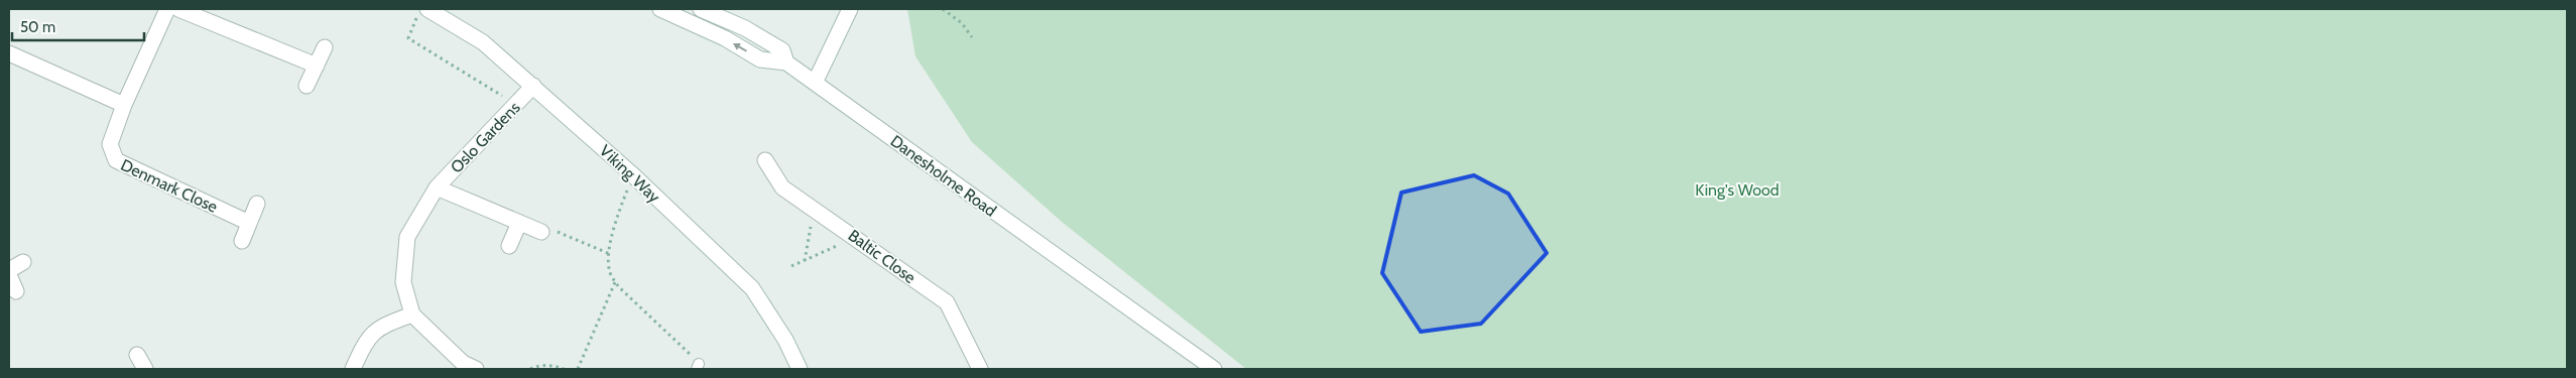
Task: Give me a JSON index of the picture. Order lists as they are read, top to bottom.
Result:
{
  "streets": {
    "street": [
      "Oslo Gardens",
      "Viking Way",
      "Danesholme Road",
      "Denmark Close",
      "Baltic Close"
    ]
  },
  "crossings": [
    ["Oslo Gardens", "Viking Way"]
  ],
  "parks": ["King's Wood"],
  "scale_bar": "50 m"
}
